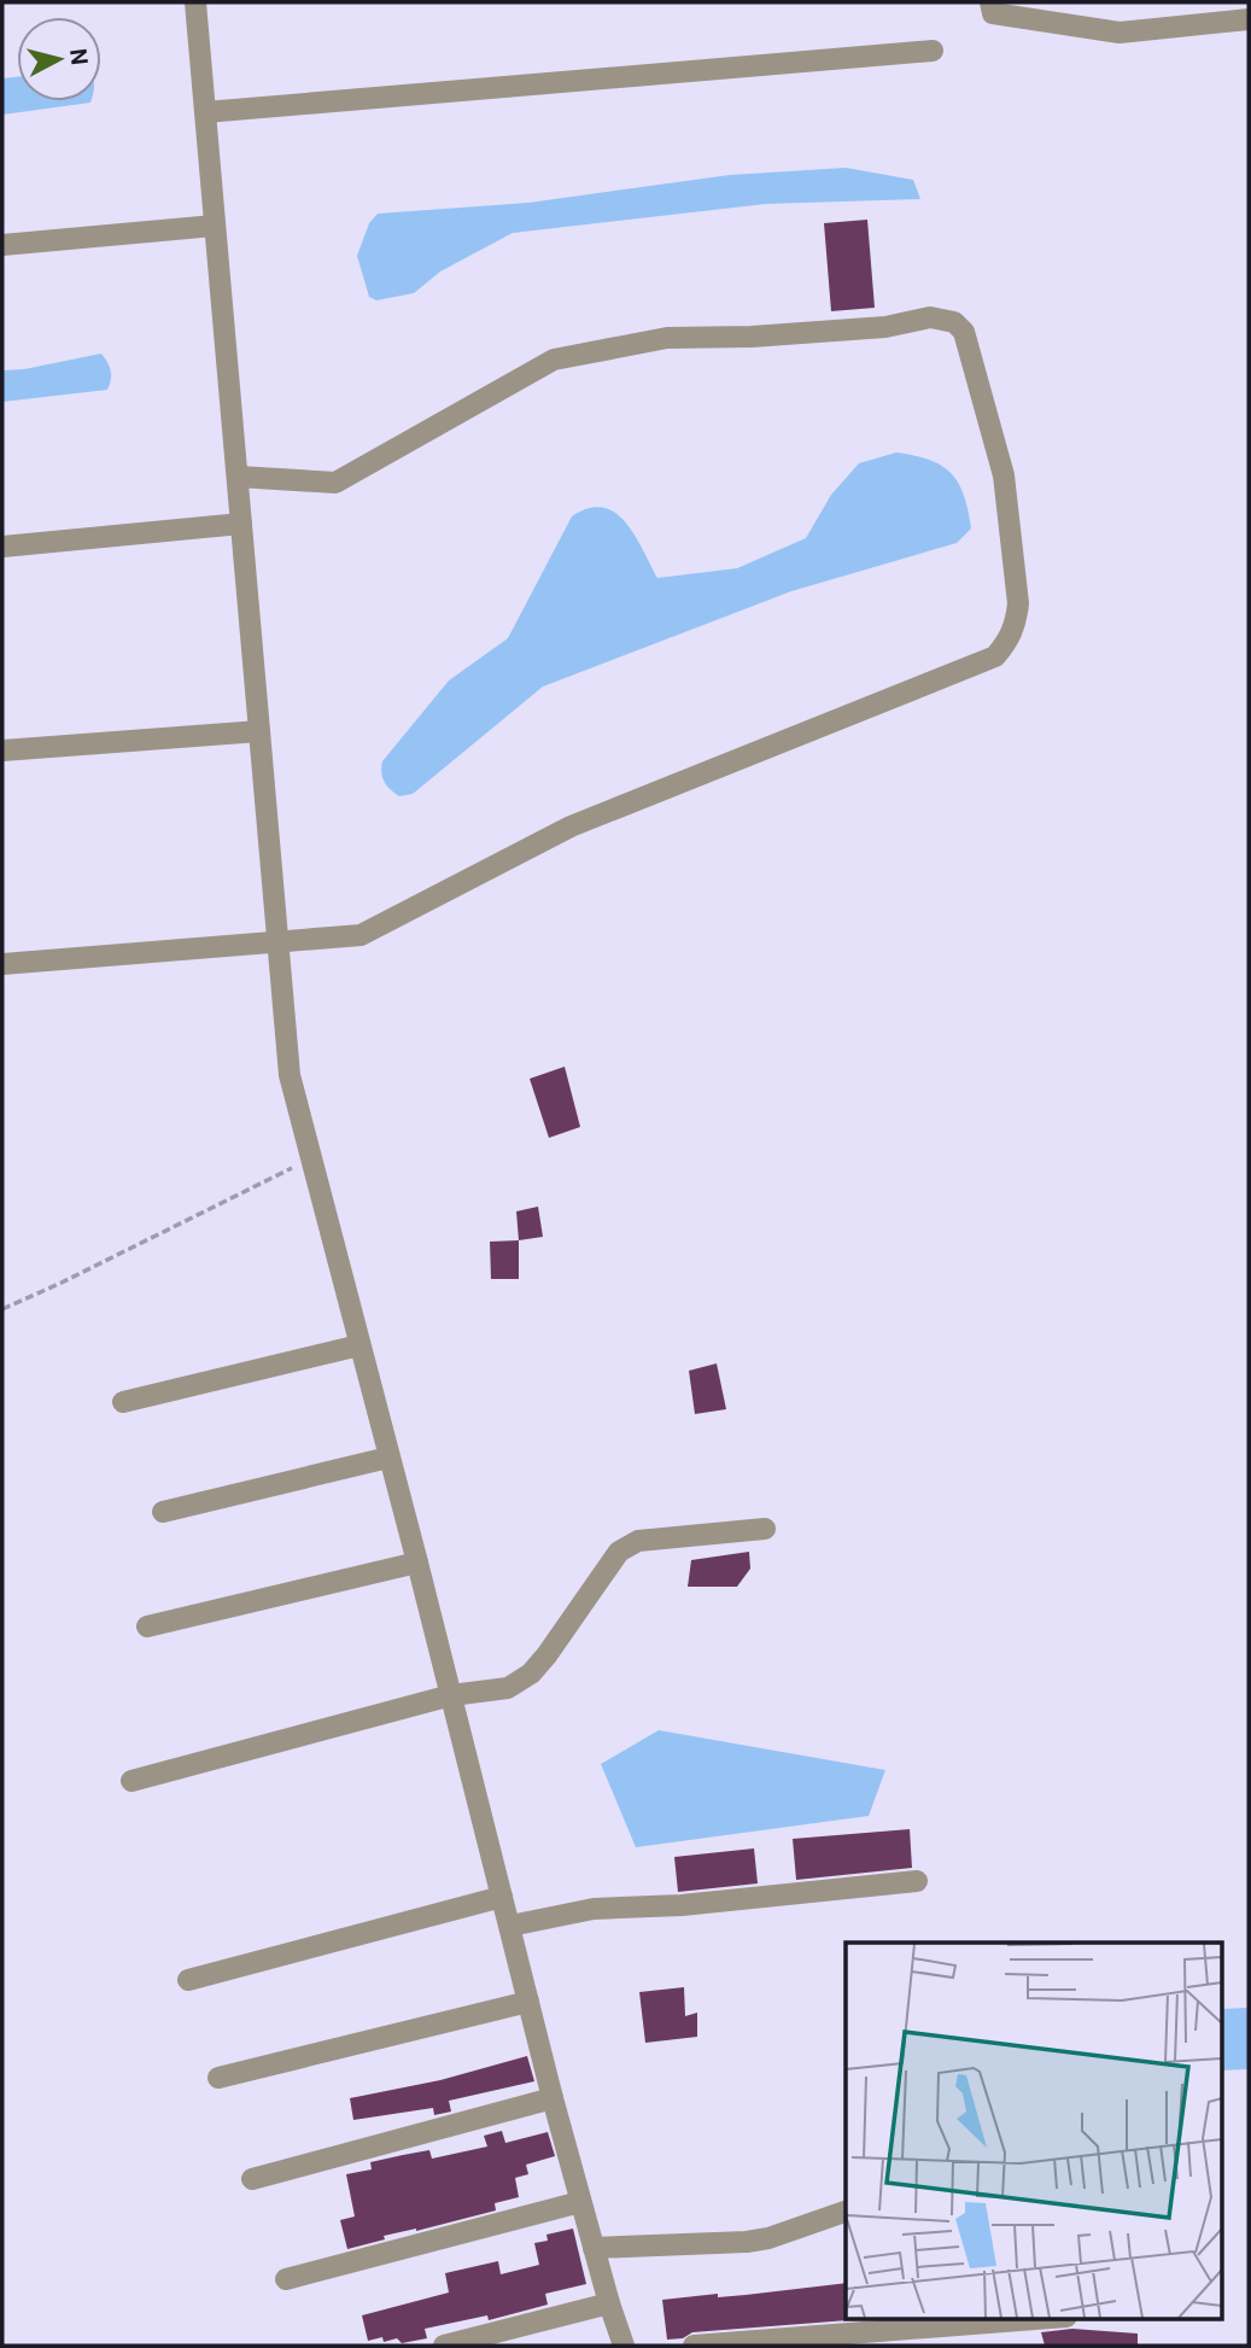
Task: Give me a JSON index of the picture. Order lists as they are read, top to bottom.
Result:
{
  "north": "right"
}
